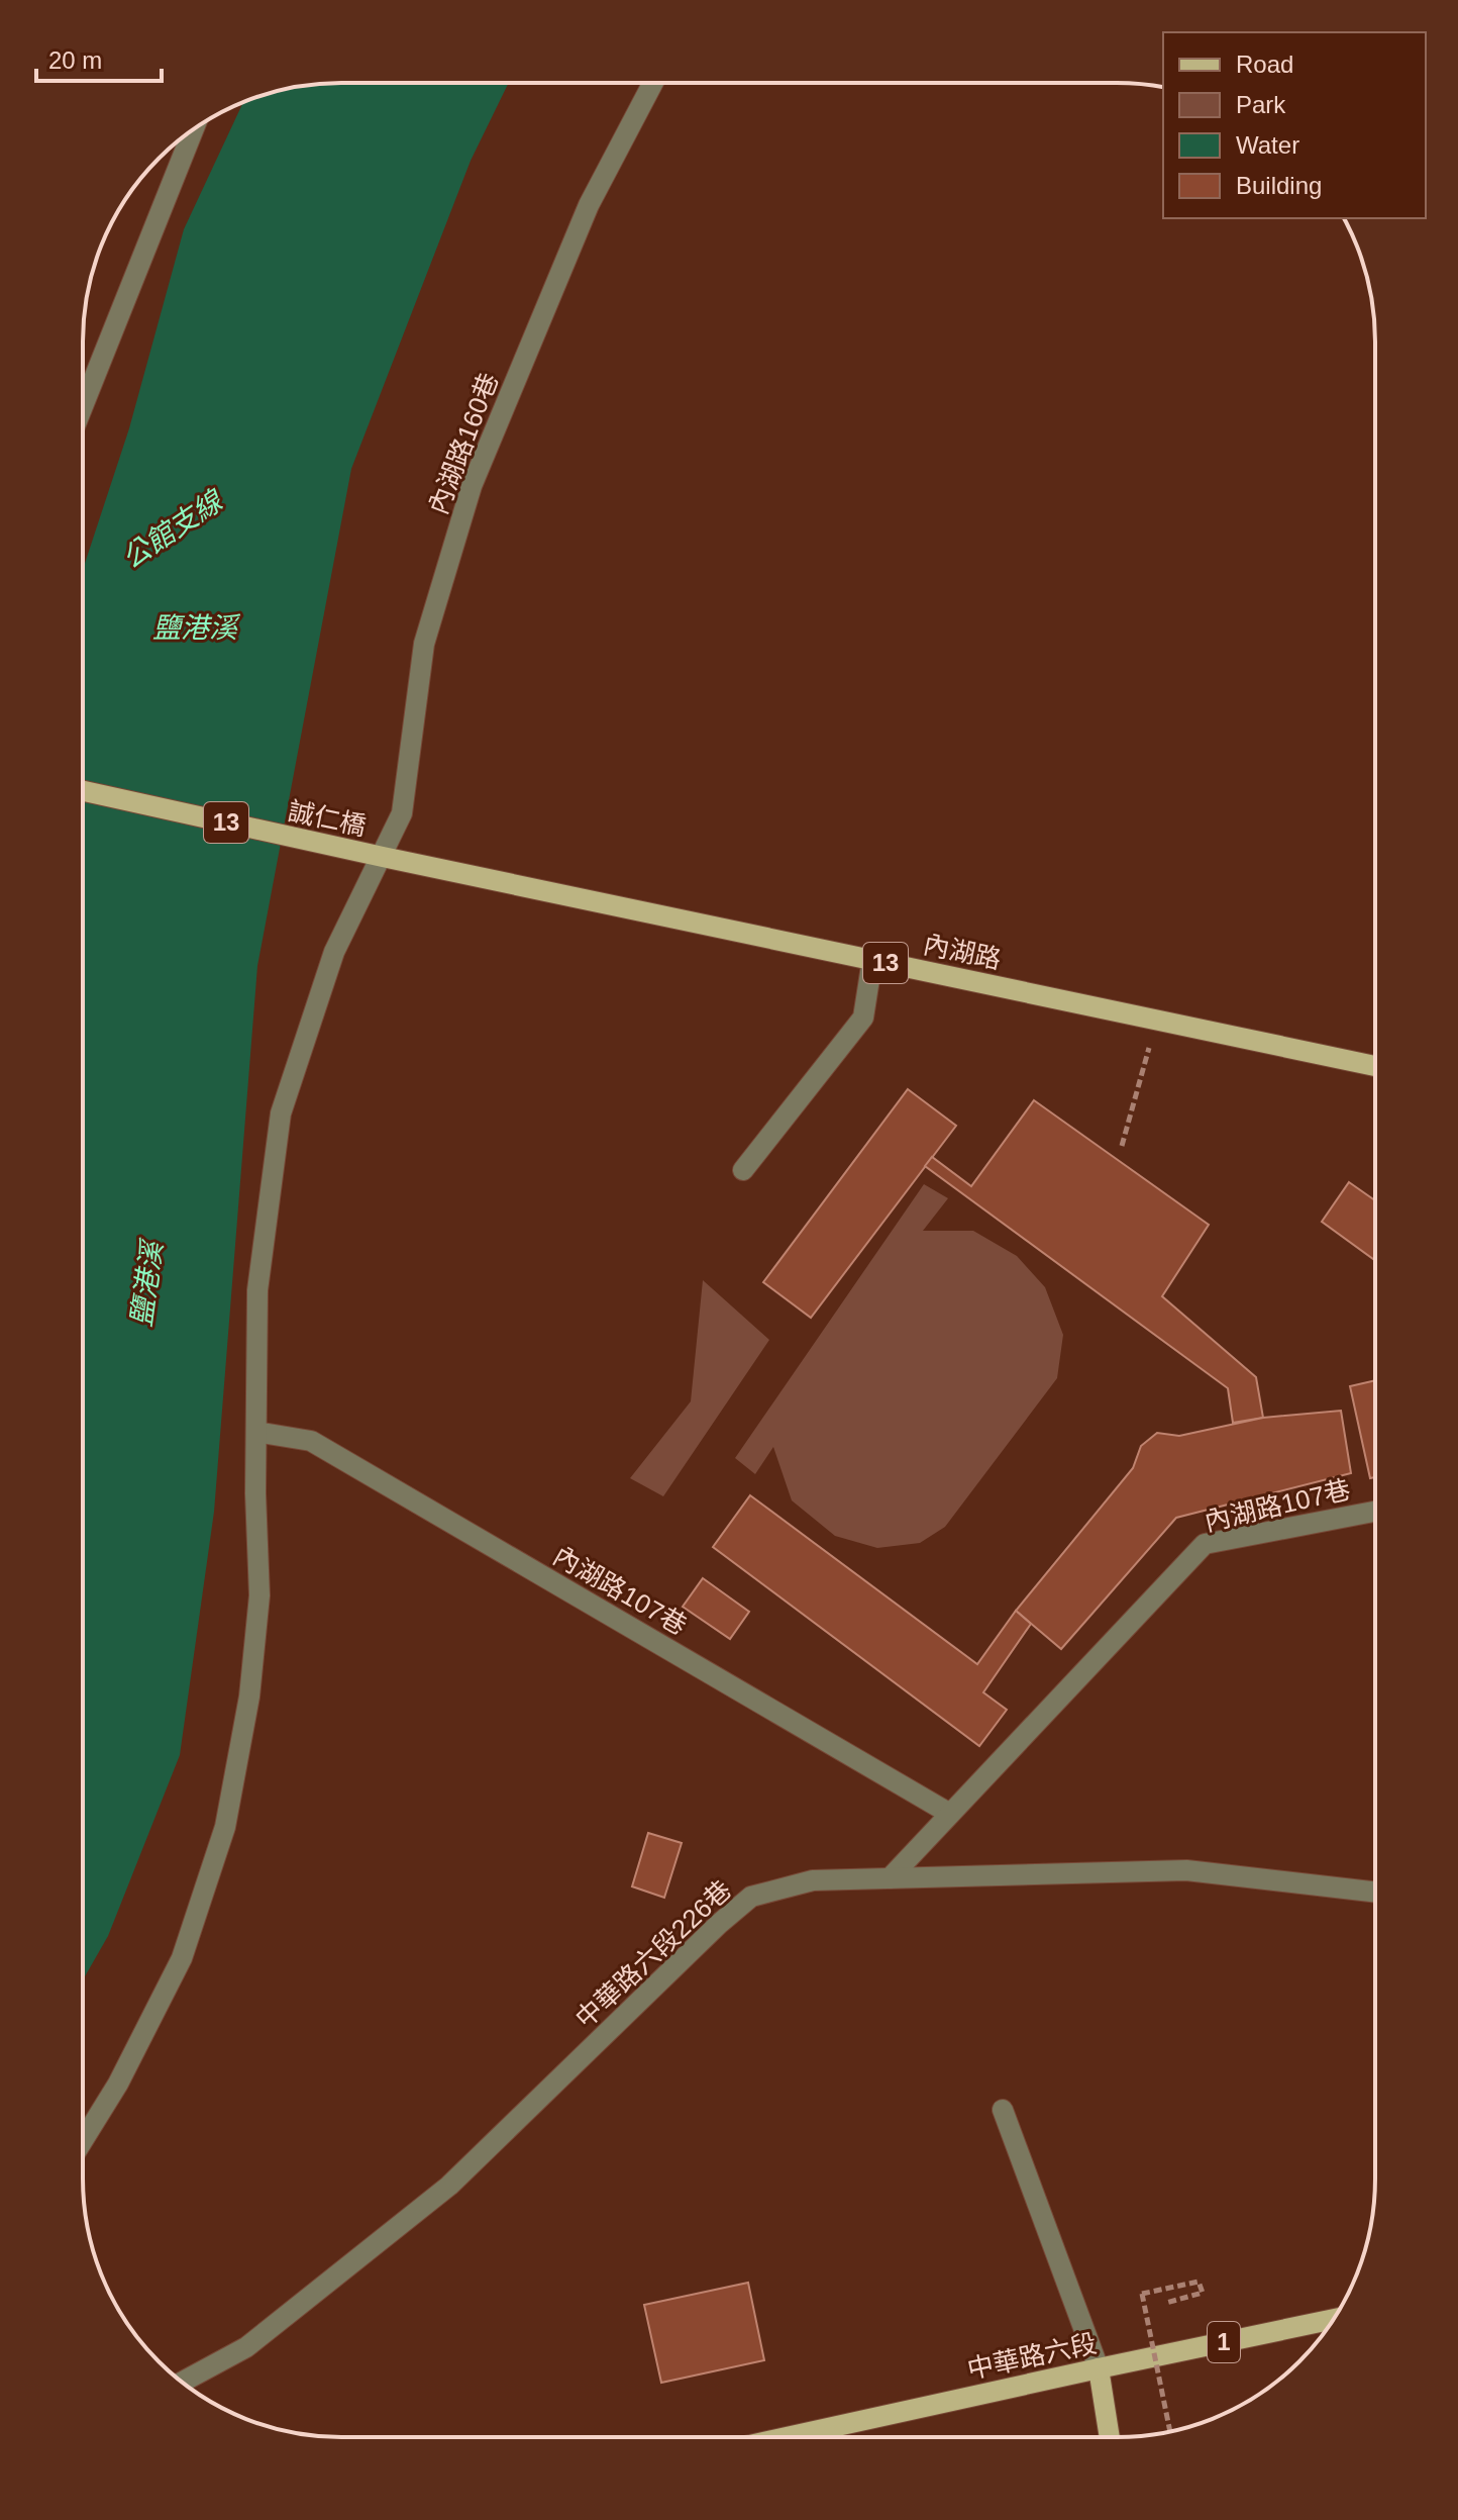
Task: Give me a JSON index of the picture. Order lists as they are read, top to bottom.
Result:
{
  "streets": {
    "main road": [
      "誠仁橋",
      "13",
      "內湖路",
      "1",
      "中華路六段"
    ],
    "street": ["內湖路160巷", "內湖路107巷", "中華路六段226巷"]
  },
  "crossings": [
    ["內湖路160巷", "誠仁橋"],
    ["內湖路160巷", "內湖路"],
    ["內湖路160巷", "內湖路107巷"],
    ["誠仁橋", "內湖路"],
    ["內湖路107巷", "中華路六段226巷"]
  ],
  "water": ["公館支線", "鹽港溪"],
  "legend": [
    "Road",
    "Park",
    "Water",
    "Building"
  ],
  "scale_bar": "20 m"
}
